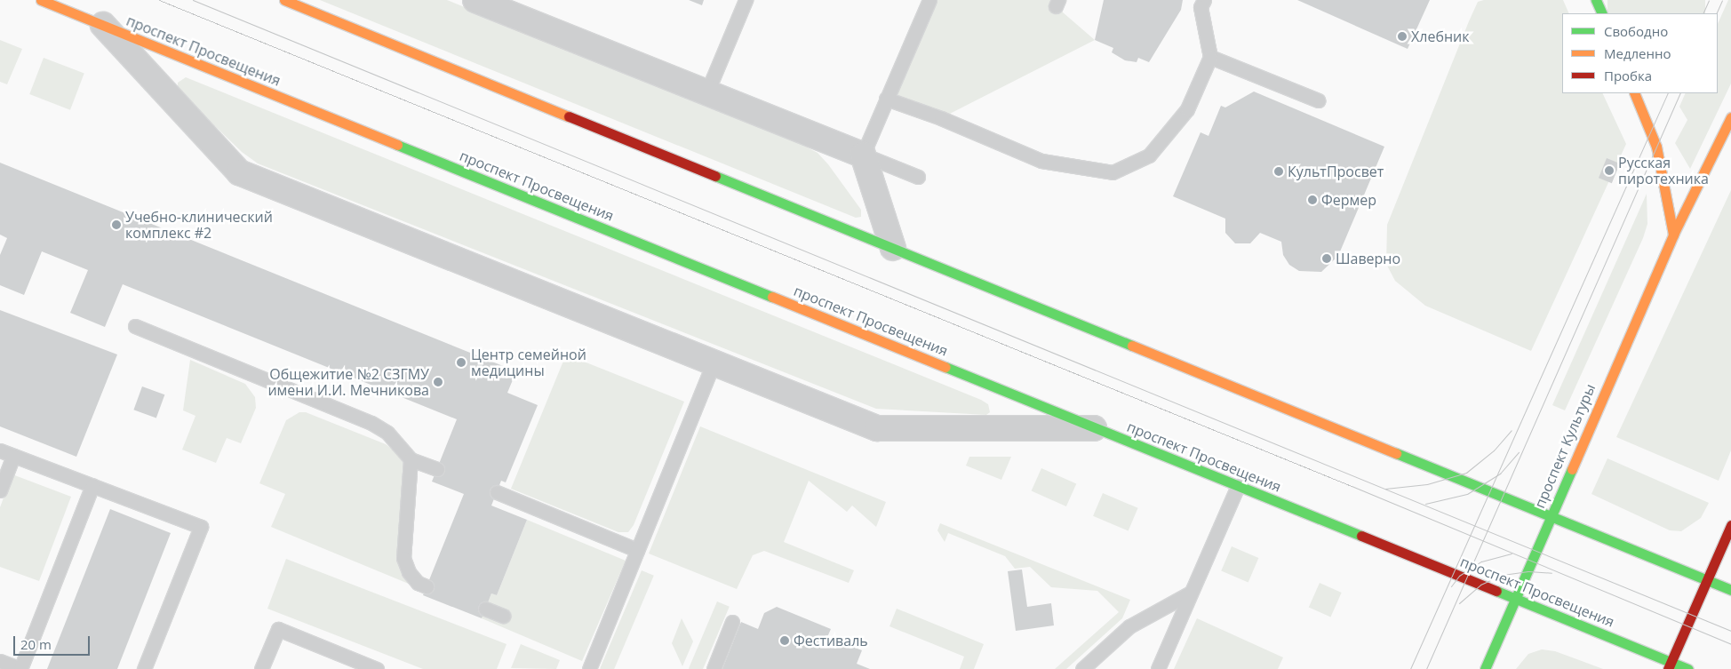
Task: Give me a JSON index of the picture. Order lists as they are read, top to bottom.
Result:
{
  "streets": {
    "main road": ["проспект Просвещения", "проспект Культуры"]
  },
  "crossings": [
    ["проспект Просвещения", "проспект Культуры"]
  ],
  "places": [
    "Хлебник",
    "Русская пиротехника",
    "КультПросвет",
    "Фермер",
    "Учебно-клинический комплекс #2",
    "Шаверно",
    "Центр семейной медицины",
    "Общежитие №2 СЗГМУ имени И.И. Мечникова",
    "Фестиваль"
  ],
  "legend": ["Свободно", "Медленно", "Пробка"],
  "scale_bar": "20 m"
}
